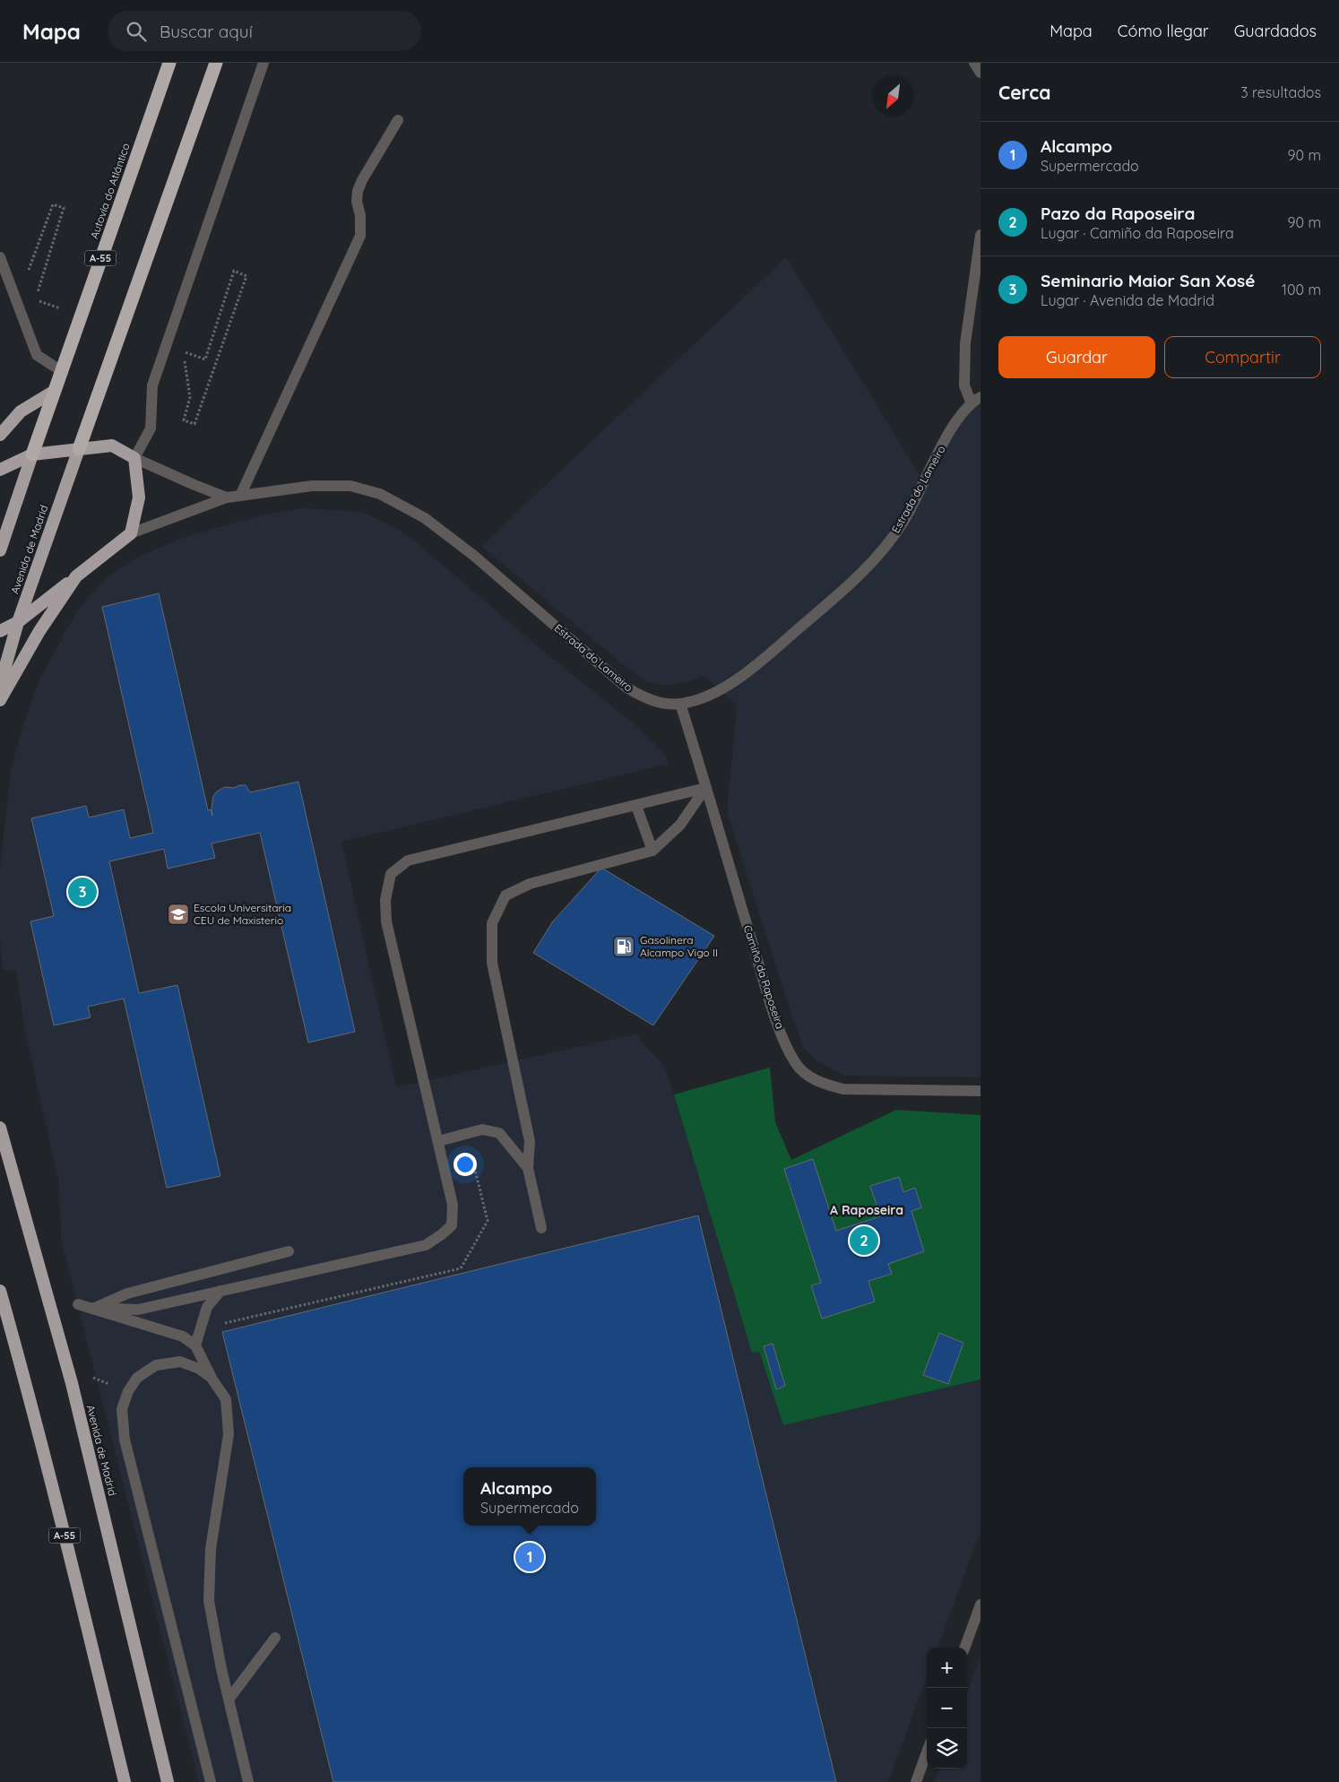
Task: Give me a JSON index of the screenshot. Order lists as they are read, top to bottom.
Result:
{
  "streets": {
    "highway": ["Autovía do Atlántico", "A-55", "Avenida de Madrid"],
    "street": ["Estrada do Lameiro", "Camiño da Raposeira"]
  },
  "crossings": [
    ["Autovía do Atlántico", "A-55"],
    ["Estrada do Lameiro", "Camiño da Raposeira"]
  ],
  "districts": ["A Raposeira"],
  "places": {
    "school or university": ["Escola Universitaria CEU de Maxisterio"],
    "fuel station": ["Gasolinera Alcampo Vigo II"]
  },
  "north": "bottom left",
  "page": {
    "header": "Mapa",
    "search": "Buscar aquí",
    "nav": ["Mapa", "Cómo llegar", "Guardados"],
    "heading": ["Cerca", "3 resultados"],
    "list": [
      {
        "mark": "1",
        "name": "Alcampo",
        "note": "Supermercado",
        "value": "90 m"
      },
      {
        "mark": "2",
        "name": "Pazo da Raposeira",
        "note": "Lugar · Camiño da Raposeira",
        "value": "90 m"
      },
      {
        "mark": "3",
        "name": "Seminario Maior San Xosé",
        "note": "Lugar · Avenida de Madrid",
        "value": "100 m"
      }
    ],
    "buttons": ["Guardar", "Compartir"],
    "pins": ["3", "2", "1"],
    "popup": ["Alcampo", "Supermercado"],
    "map_buttons": ["+", "−"]
  }
}
